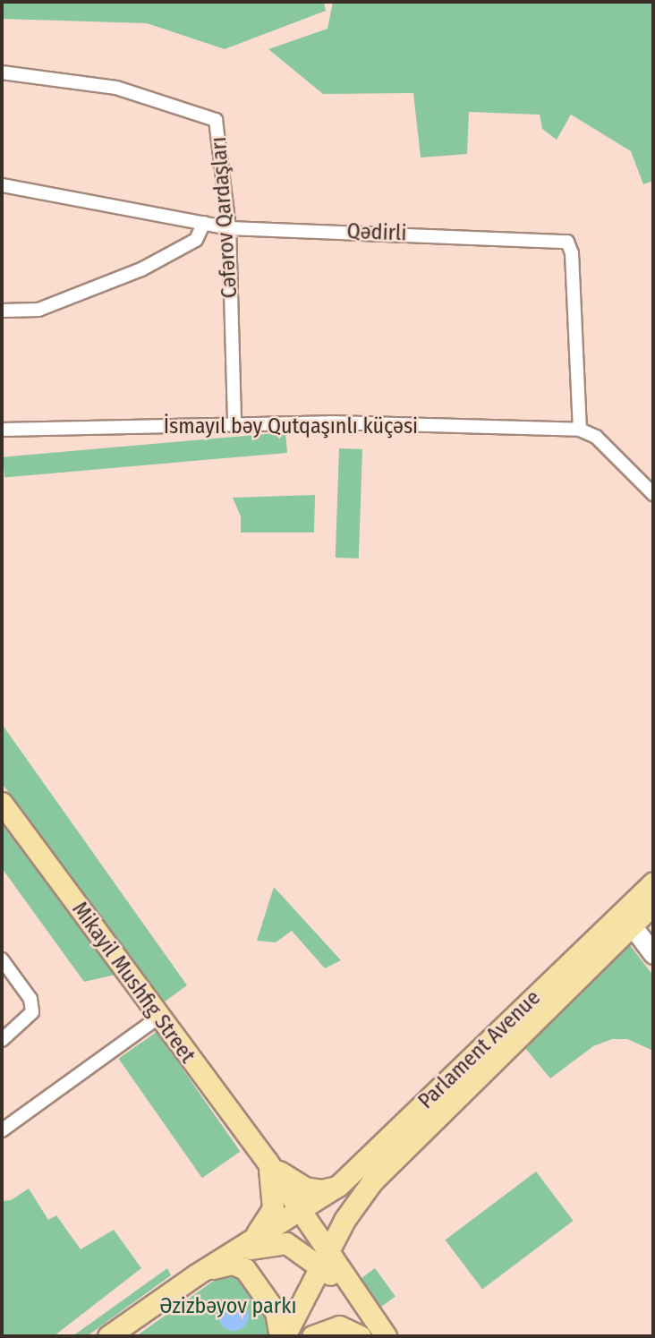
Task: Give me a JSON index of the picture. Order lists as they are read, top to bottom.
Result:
{
  "streets": {
    "main road": ["Mikayil Mushfig Street", "Parlament Avenue"],
    "street": ["Cəfərov Qardaşları", "Qədirli", "İsmayıl bəy Qutqaşınlı küçəsi"]
  },
  "crossings": [
    ["Cəfərov Qardaşları", "Qədirli"],
    ["Cəfərov Qardaşları", "İsmayıl bəy Qutqaşınlı küçəsi"],
    ["Qədirli", "İsmayıl bəy Qutqaşınlı küçəsi"],
    ["Mikayil Mushfig Street", "Parlament Avenue"]
  ],
  "parks": ["Əzizbəyov parkı"]
}
